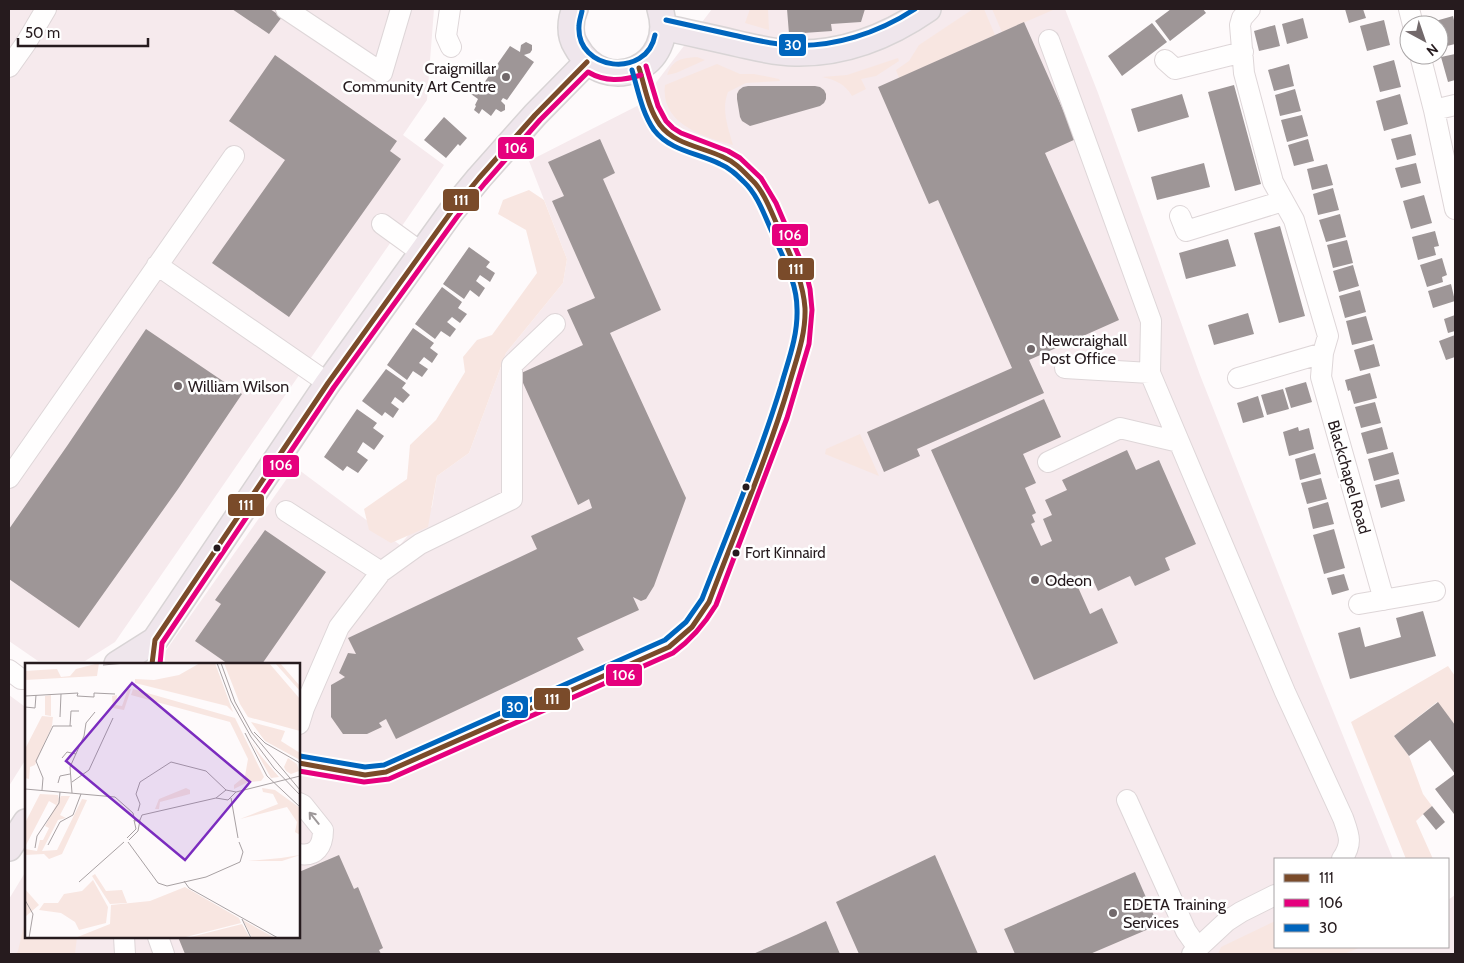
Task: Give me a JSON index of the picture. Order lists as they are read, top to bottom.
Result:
{
  "streets": {
    "street": ["Blackchapel Road"]
  },
  "places": [
    "Craigmillar Community Art Centre",
    "Newcraighall Post Office",
    "William Wilson",
    "Fort Kinnaird",
    "Odeon",
    "EDETA Training Services"
  ],
  "lines": ["transit line 30", "transit line 111", "transit line 106"],
  "legend": ["111", "106", "30"],
  "scale_bar": "50 m",
  "north": "bottom right"
}
